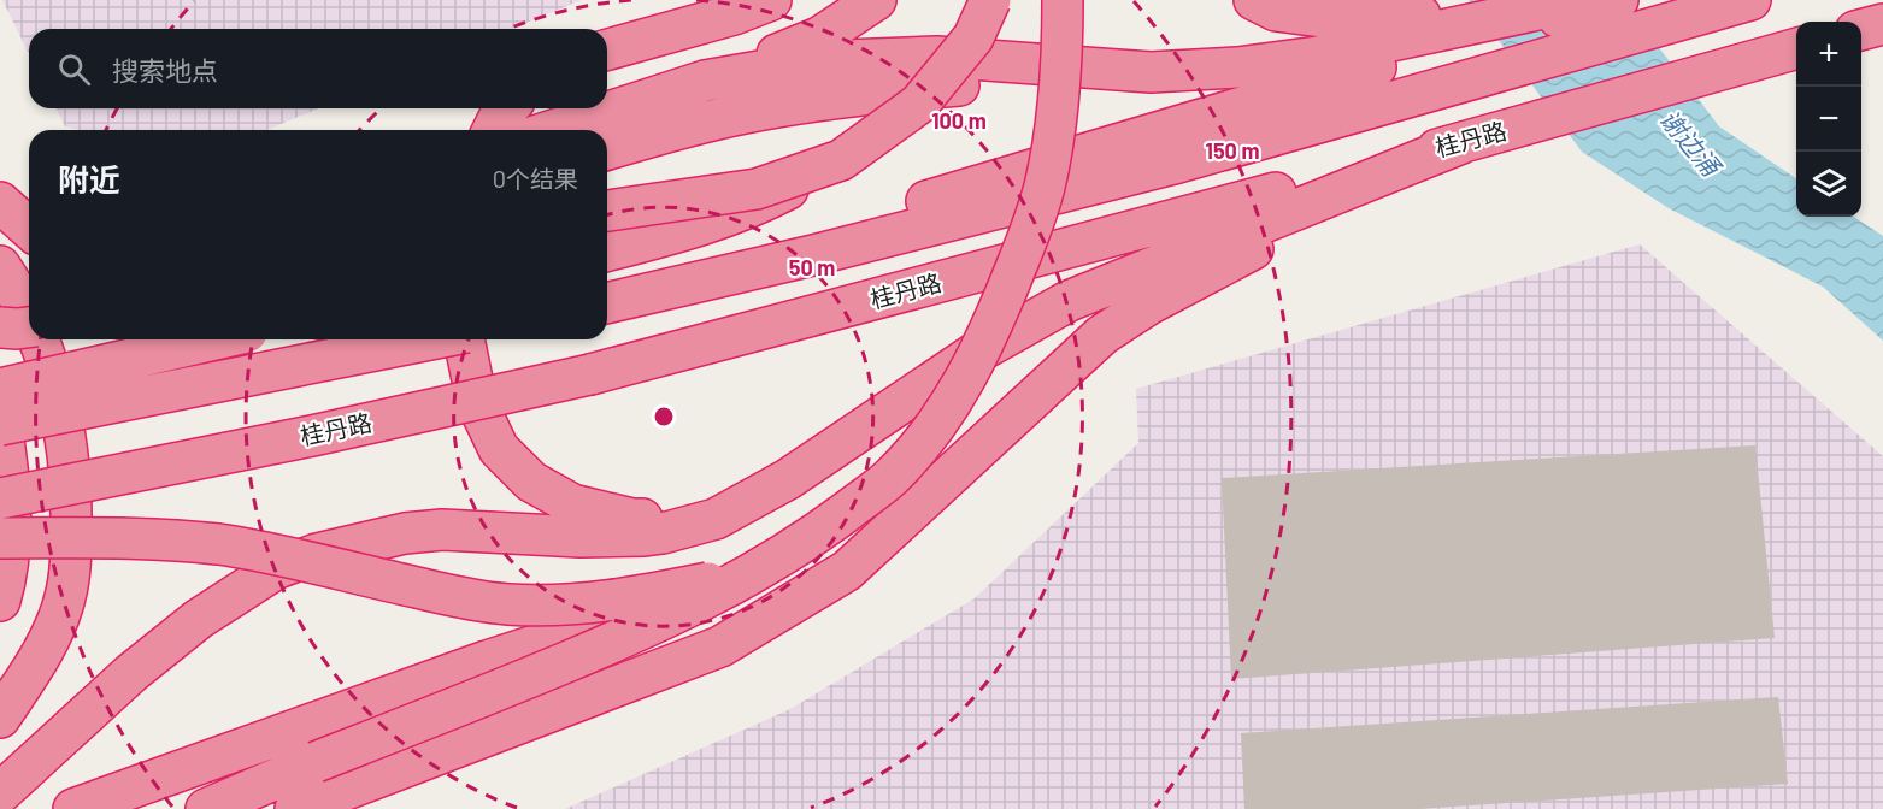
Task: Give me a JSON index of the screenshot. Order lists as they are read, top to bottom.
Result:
{
  "streets": {
    "highway": ["桂丹路"]
  },
  "water": ["谢边涌"],
  "page": {
    "map_buttons": ["+", "−"],
    "search": "搜索地点",
    "heading": ["附近", "0个结果"]
  },
  "rings": ["100 m", "150 m", "50 m"]
}
